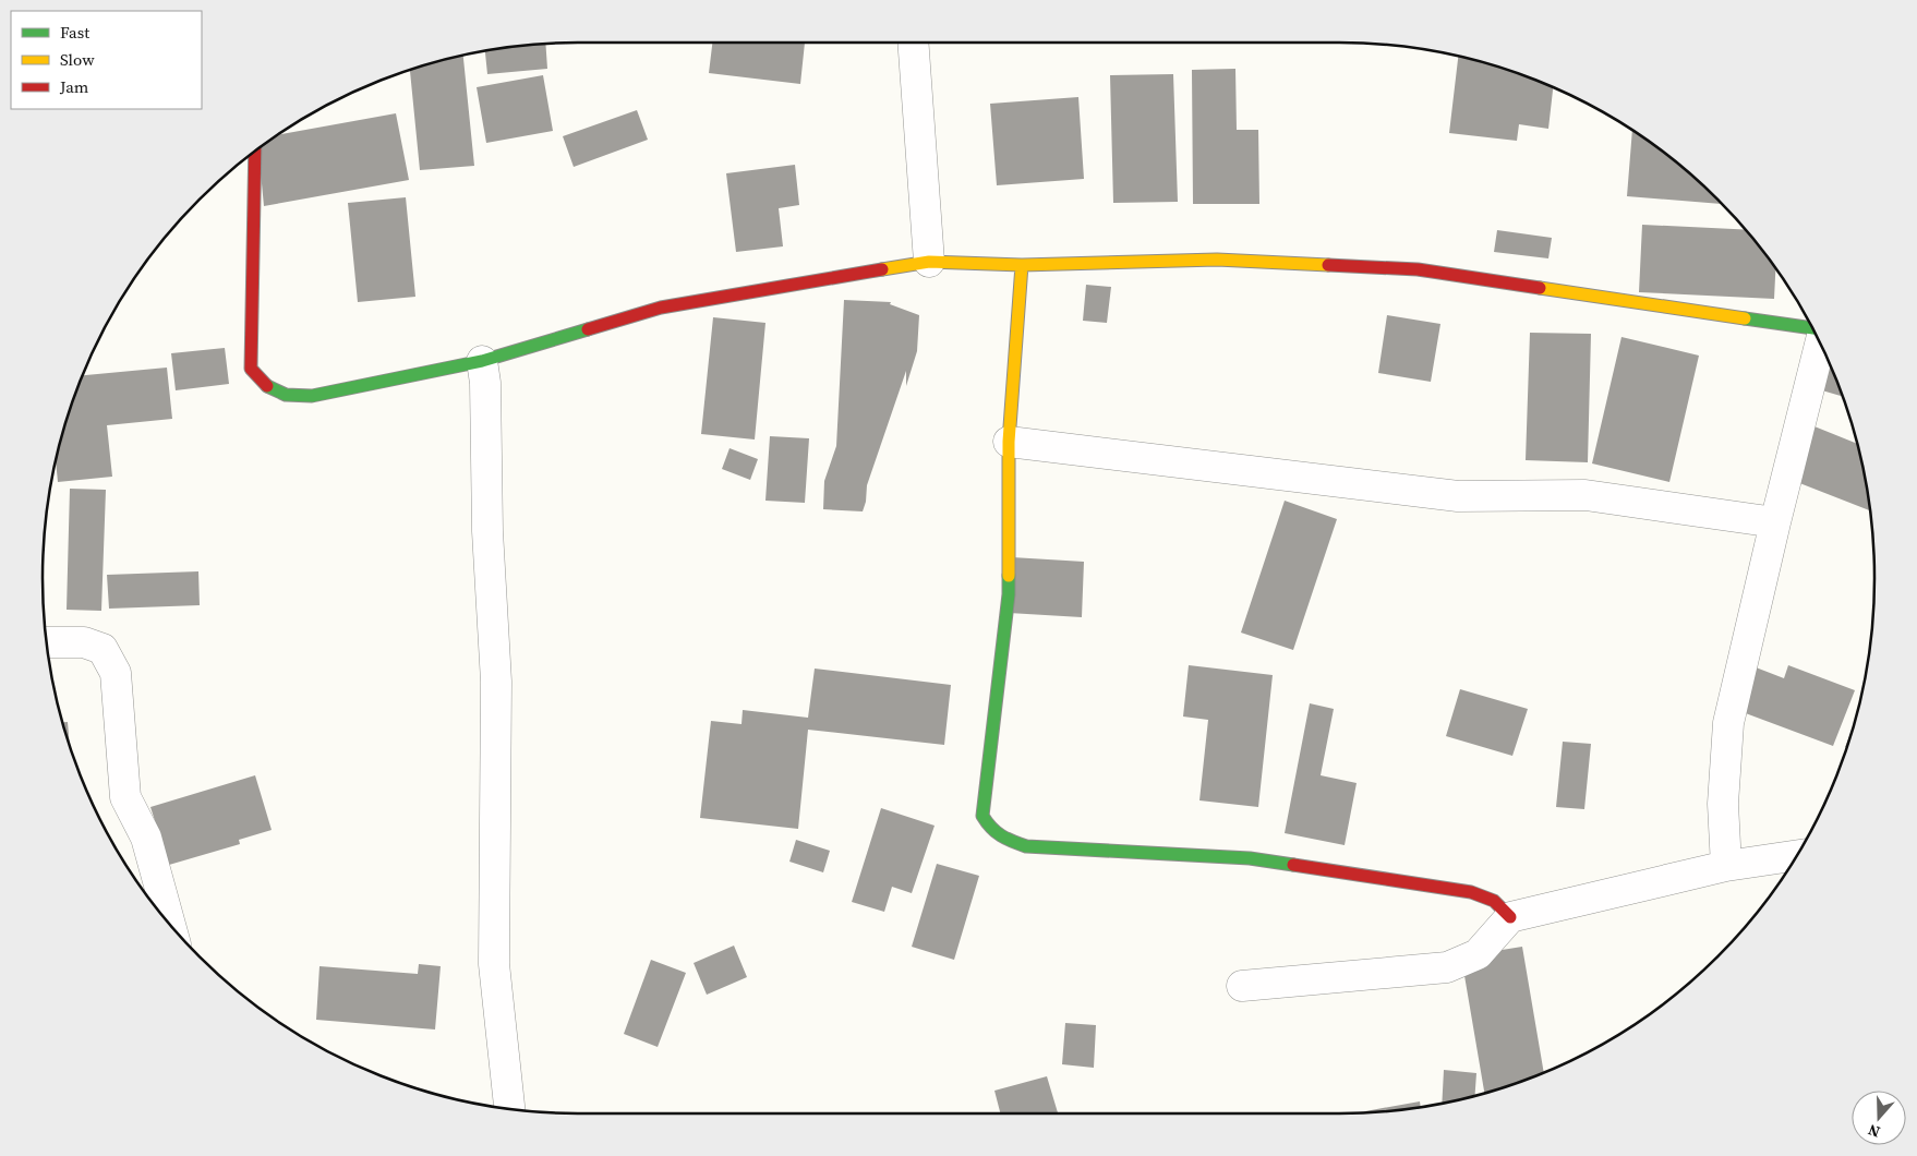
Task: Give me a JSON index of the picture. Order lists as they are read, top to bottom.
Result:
{
  "legend": ["Fast", "Slow", "Jam"],
  "north": "bottom"
}
